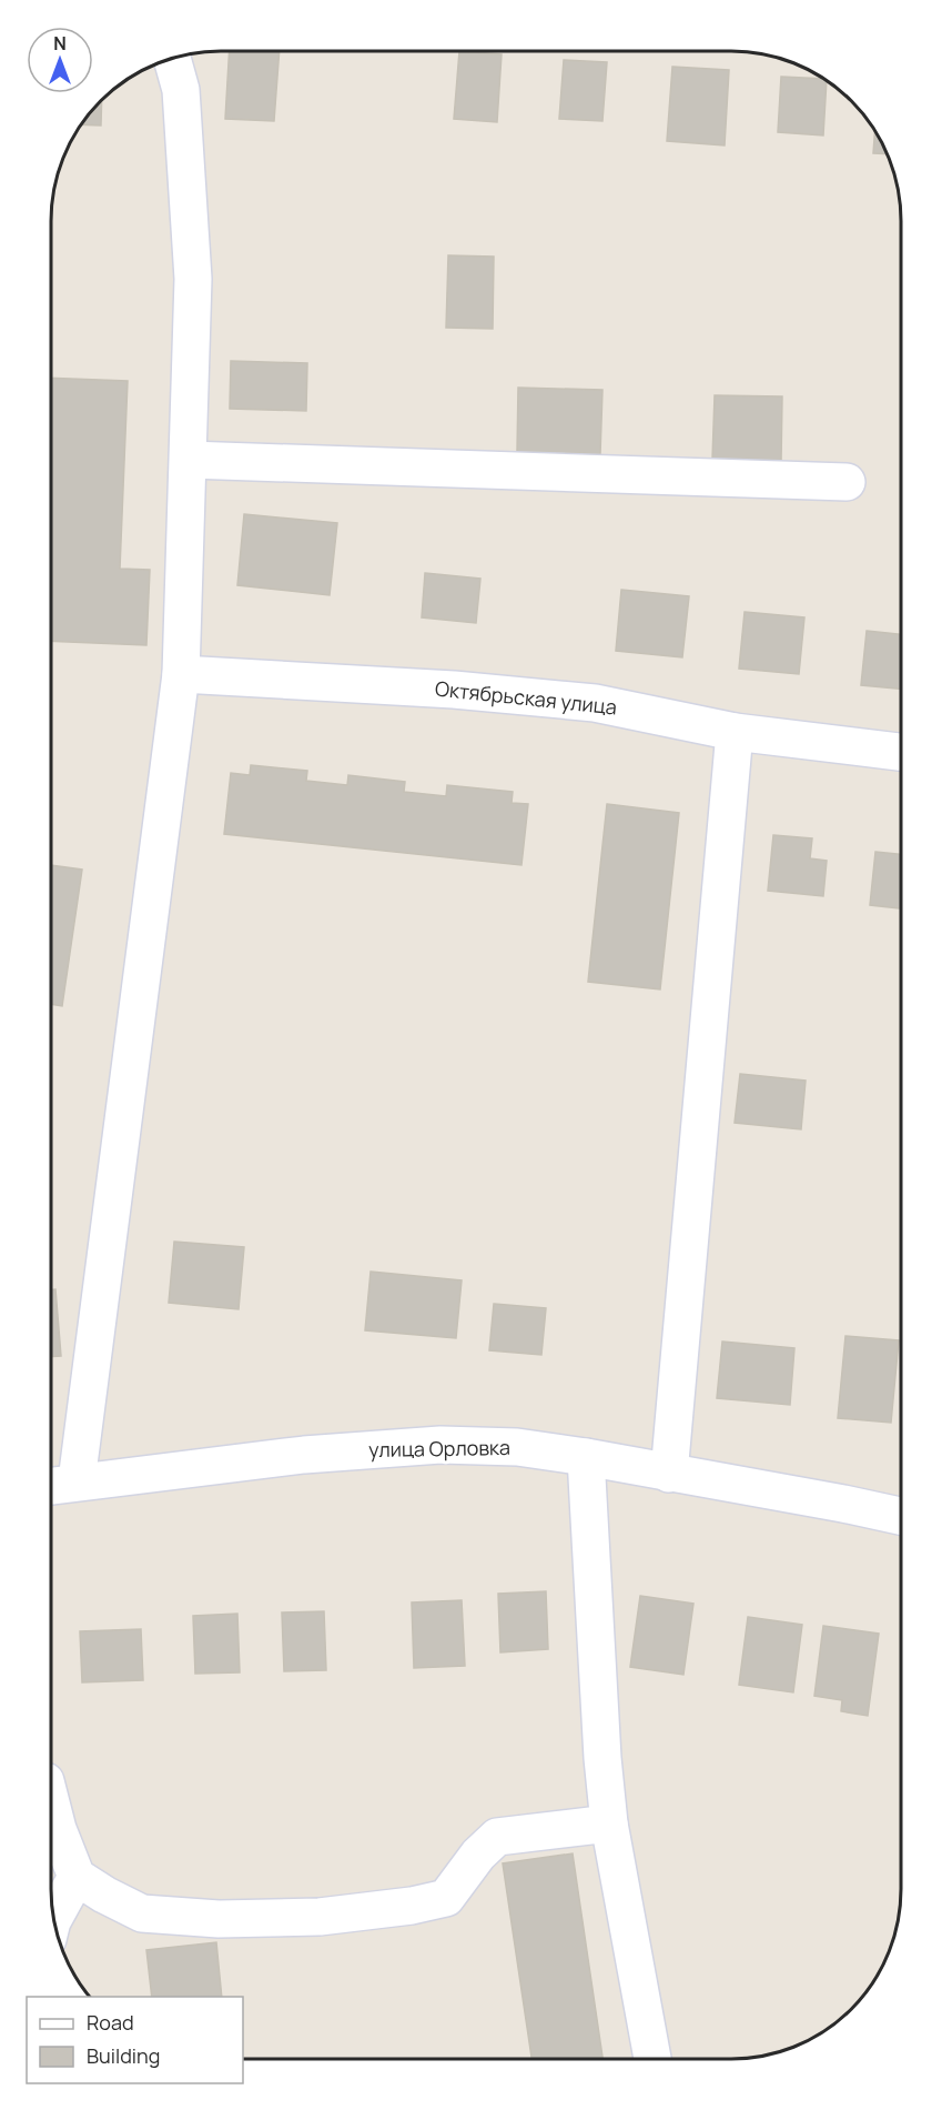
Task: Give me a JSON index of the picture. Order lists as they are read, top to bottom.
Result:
{
  "streets": {
    "street": ["Октябрьская улица", "улица Орловка"]
  },
  "legend": ["Road", "Building"],
  "north": "top"
}
